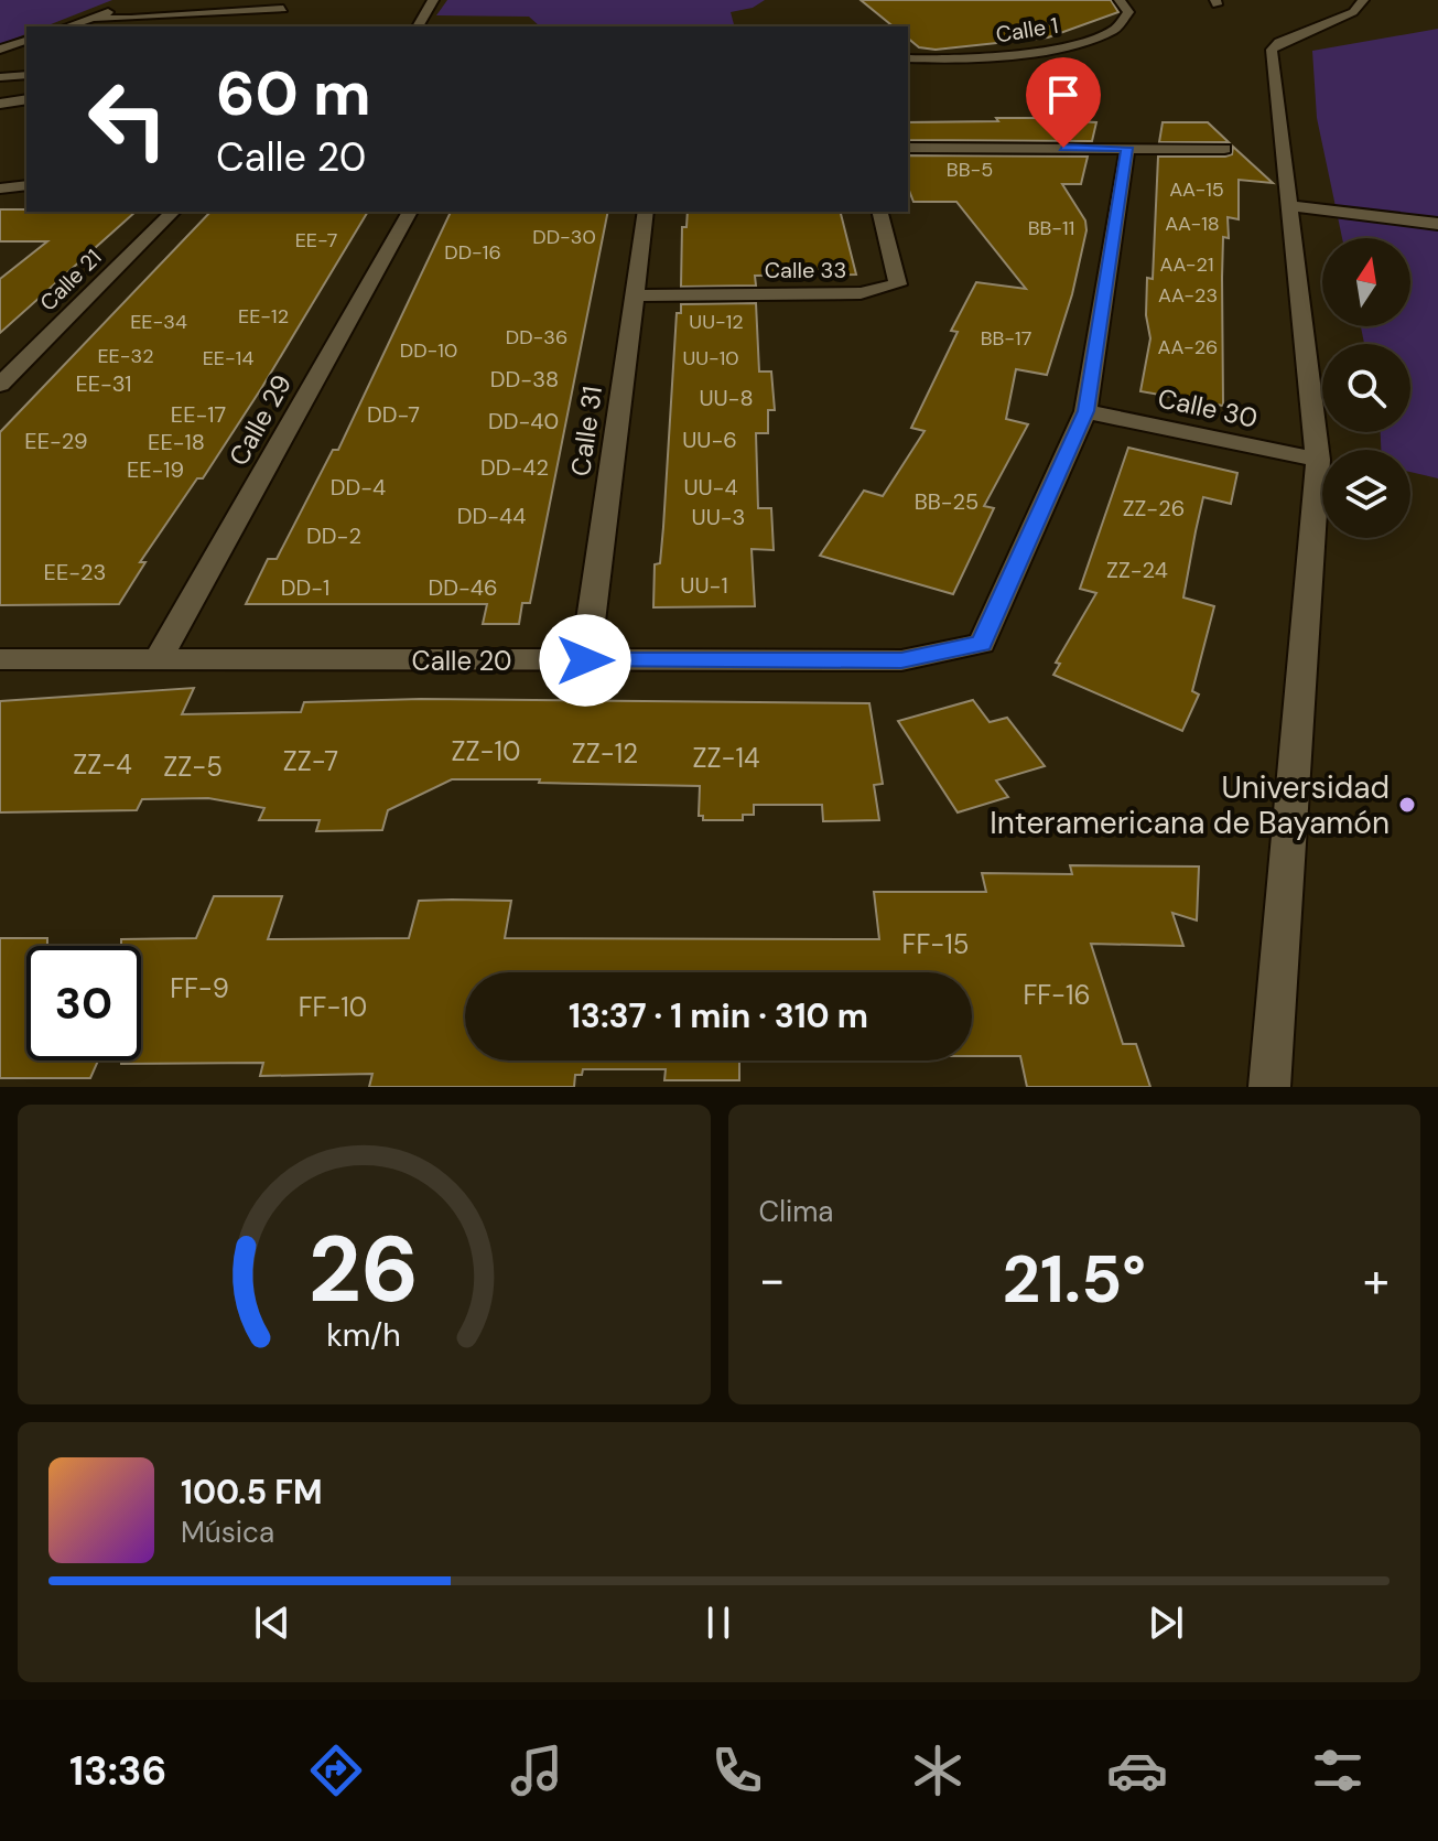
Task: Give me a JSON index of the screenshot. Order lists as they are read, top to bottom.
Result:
{
  "streets": {
    "street": [
      "Calle 1",
      "Calle 33",
      "Calle 21",
      "Calle 30",
      "Calle 29",
      "Calle 31",
      "Calle 20"
    ]
  },
  "crossings": [
    ["Calle 33", "Calle 31"],
    ["Calle 30", "Calle 20"],
    ["Calle 29", "Calle 20"],
    ["Calle 31", "Calle 20"]
  ],
  "places": ["Universidad Interamericana de Bayamón"],
  "house_numbers": [
    "BB-5",
    "AA-15",
    "AA-18",
    "BB-11",
    "DD-30",
    "EE-7",
    "DD-16",
    "AA-21",
    "AA-23",
    "EE-12",
    "EE-34",
    "UU-12",
    "DD-36",
    "BB-17",
    "AA-26",
    "DD-10",
    "EE-32",
    "EE-14",
    "UU-10",
    "DD-38",
    "EE-31",
    "UU-8",
    "EE-17",
    "DD-7",
    "DD-40",
    "UU-6",
    "EE-29",
    "EE-18",
    "DD-42",
    "EE-19",
    "DD-4",
    "UU-4",
    "BB-25",
    "ZZ-26",
    "DD-44",
    "UU-3",
    "DD-2",
    "ZZ-24",
    "EE-23",
    "UU-1",
    "DD-1",
    "DD-46",
    "ZZ-10",
    "ZZ-12",
    "ZZ-14",
    "ZZ-7",
    "ZZ-4",
    "ZZ-5",
    "FF-15",
    "FF-9",
    "FF-16",
    "FF-10"
  ],
  "north": "top",
  "page": {
    "turn": ["60 m", "Calle 20"],
    "limit": "30",
    "trip": "13:37 · 1 min · 310 m",
    "tile": "Clima",
    "heat": ["−", "21.5°", "+"],
    "song": ["100.5 FM", "Música"],
    "tabs": "13:36",
    "gauge": ["26", "km/h"]
  }
}
